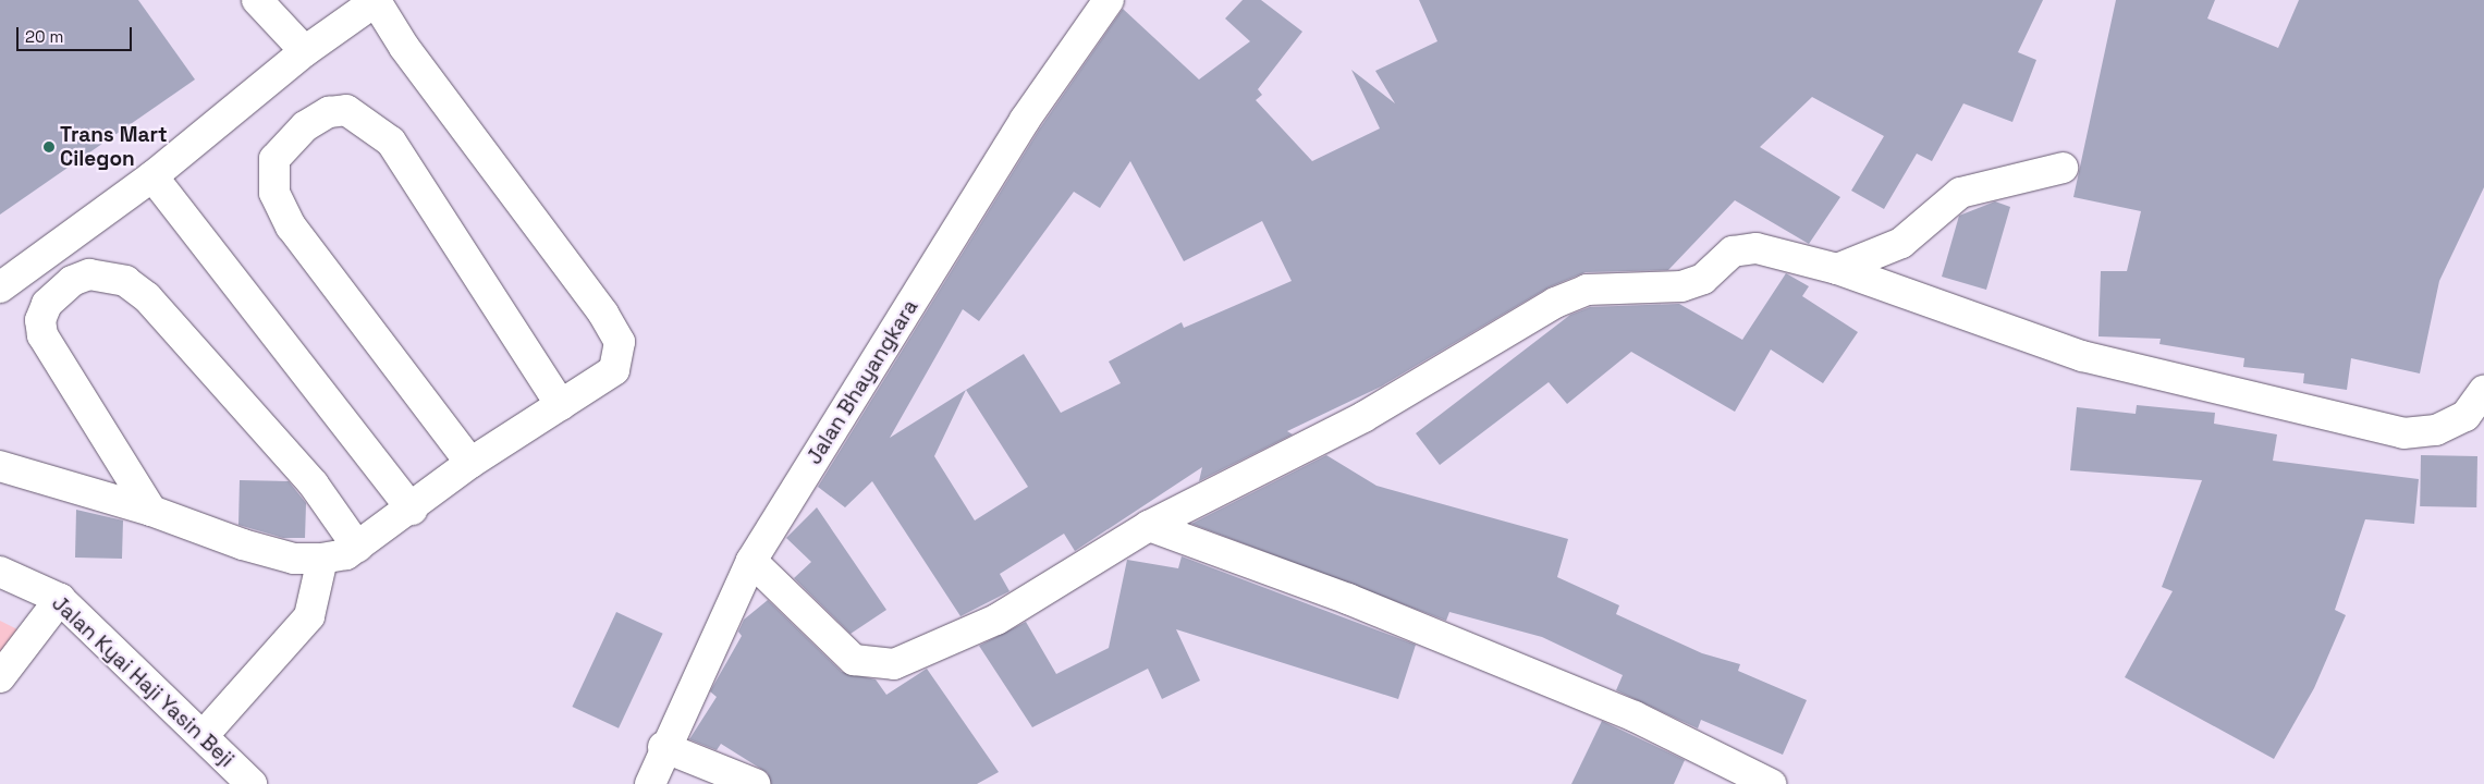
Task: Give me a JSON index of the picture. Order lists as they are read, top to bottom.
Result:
{
  "streets": {
    "street": ["Jalan Bhayangkara", "Jalan Kyai Haji Yasin Beji"]
  },
  "places": ["Trans Mart Cilegon"],
  "scale_bar": "20 m"
}
